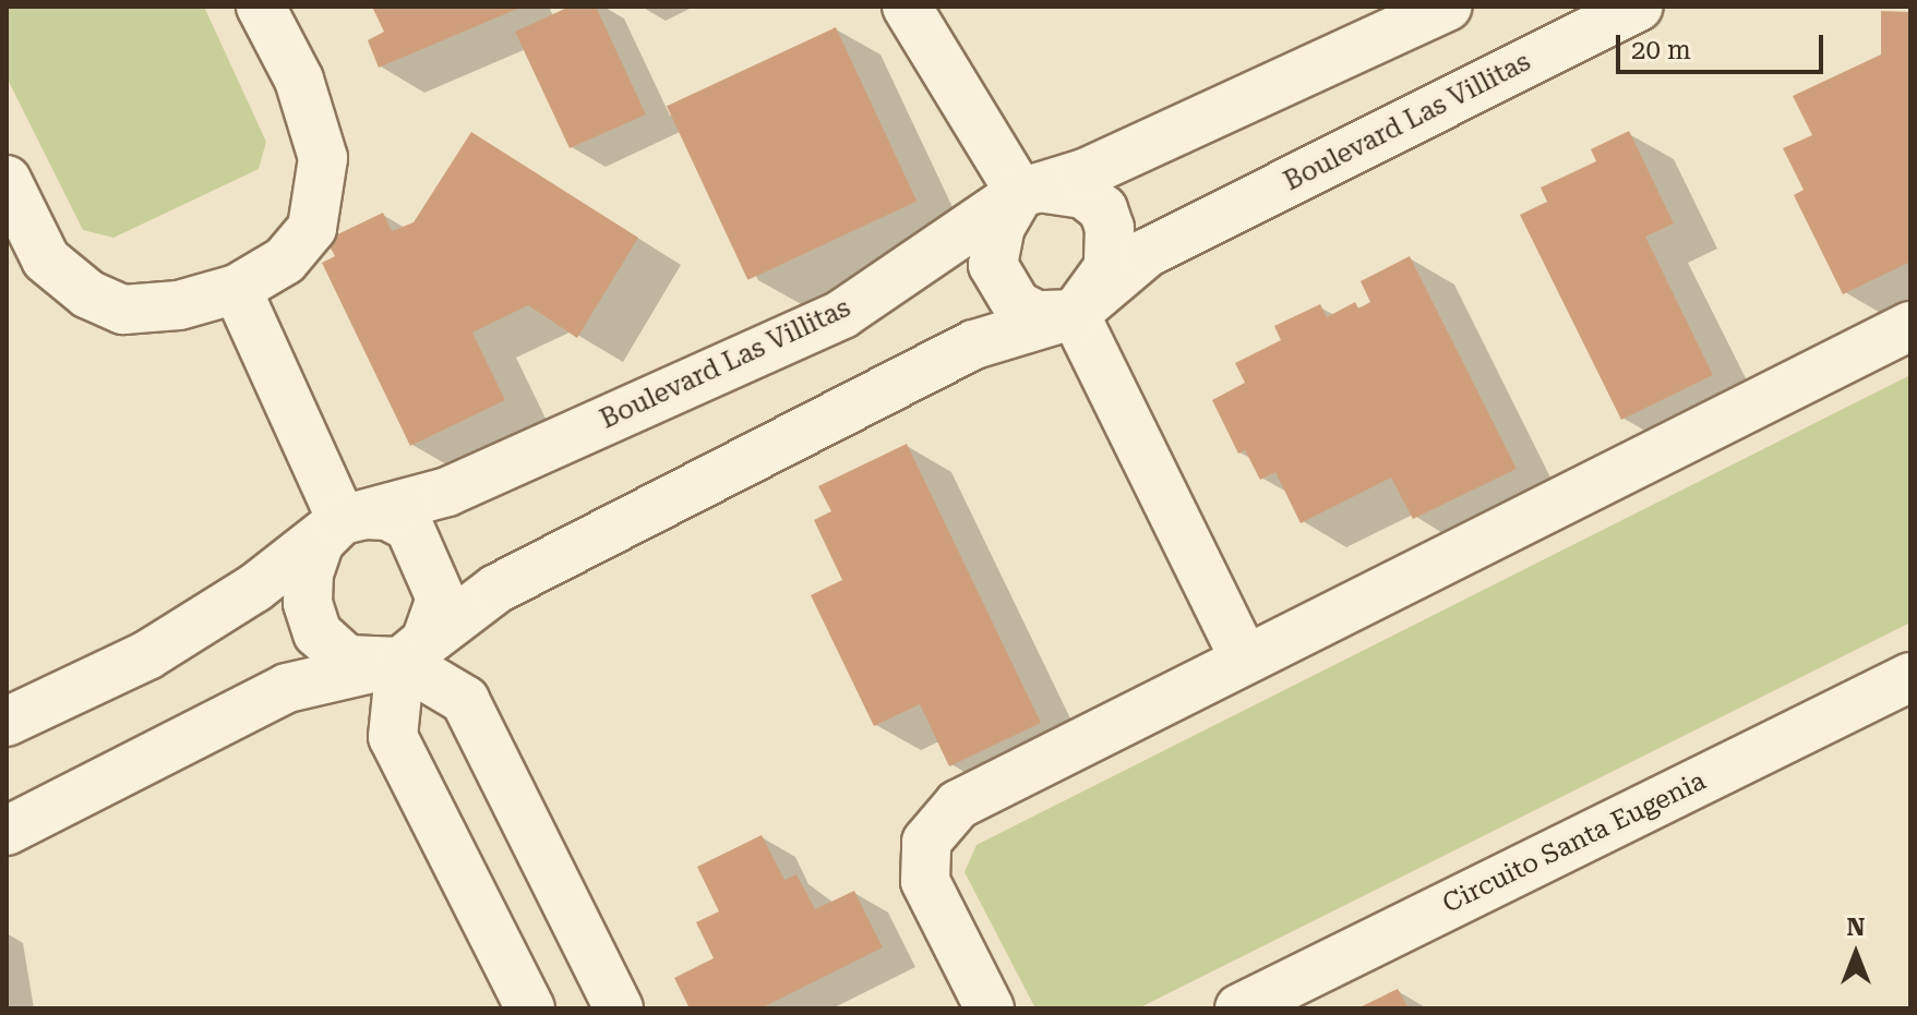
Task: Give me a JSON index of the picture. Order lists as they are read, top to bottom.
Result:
{
  "streets": {
    "street": ["Boulevard Las Villitas", "Circuito Santa Eugenia"]
  },
  "scale_bar": "20 m",
  "north": "top"
}
